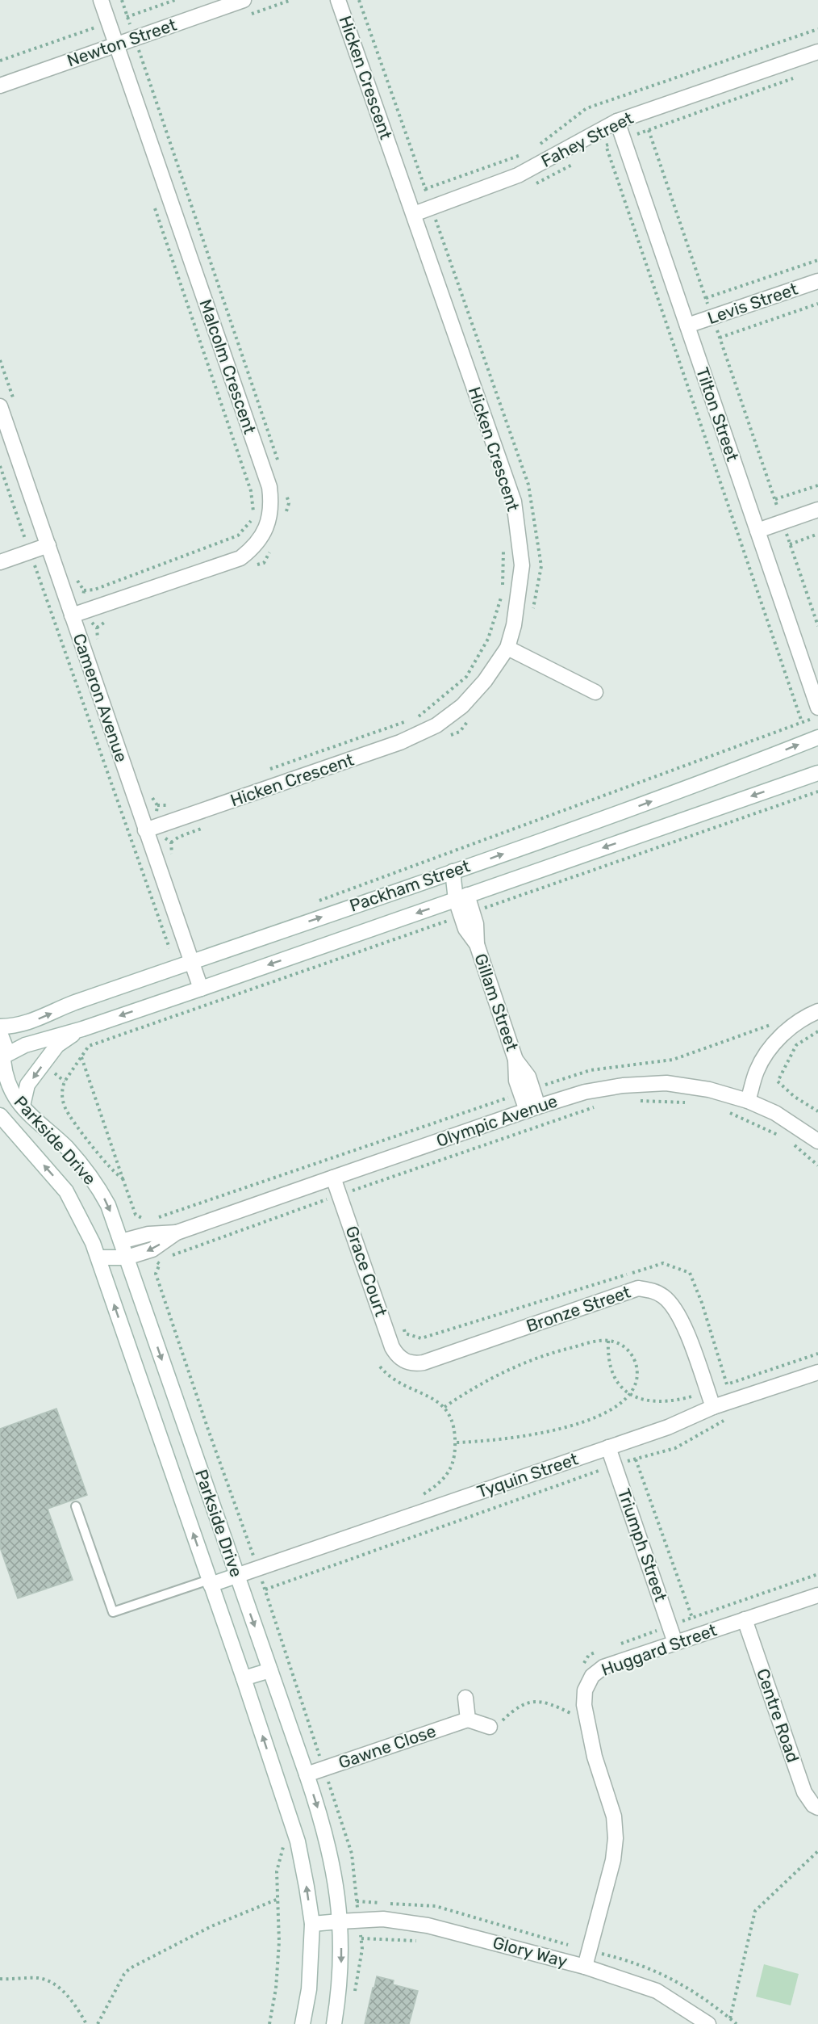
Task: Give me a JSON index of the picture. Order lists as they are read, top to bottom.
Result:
{
  "streets": {
    "street": [
      "Newton Street",
      "Hicken Crescent",
      "Fahey Street",
      "Levis Street",
      "Malcolm Crescent",
      "Tilton Street",
      "Cameron Avenue",
      "Packham Street",
      "Gillam Street",
      "Olympic Avenue",
      "Parkside Drive",
      "Grace Court",
      "Bronze Street",
      "Tyquin Street",
      "Triumph Street",
      "Huggard Street",
      "Centre Road",
      "Gawne Close",
      "Glory Way"
    ]
  },
  "crossings": [
    ["Newton Street", "Malcolm Crescent"],
    ["Hicken Crescent", "Fahey Street"],
    ["Hicken Crescent", "Cameron Avenue"],
    ["Fahey Street", "Tilton Street"],
    ["Levis Street", "Tilton Street"],
    ["Malcolm Crescent", "Cameron Avenue"],
    ["Cameron Avenue", "Packham Street"],
    ["Packham Street", "Gillam Street"],
    ["Packham Street", "Parkside Drive"],
    ["Gillam Street", "Olympic Avenue"],
    ["Olympic Avenue", "Parkside Drive"],
    ["Olympic Avenue", "Grace Court"],
    ["Parkside Drive", "Tyquin Street"],
    ["Parkside Drive", "Gawne Close"],
    ["Parkside Drive", "Glory Way"],
    ["Grace Court", "Bronze Street"],
    ["Bronze Street", "Tyquin Street"],
    ["Tyquin Street", "Triumph Street"],
    ["Triumph Street", "Huggard Street"],
    ["Huggard Street", "Centre Road"],
    ["Huggard Street", "Glory Way"]
  ]
}
